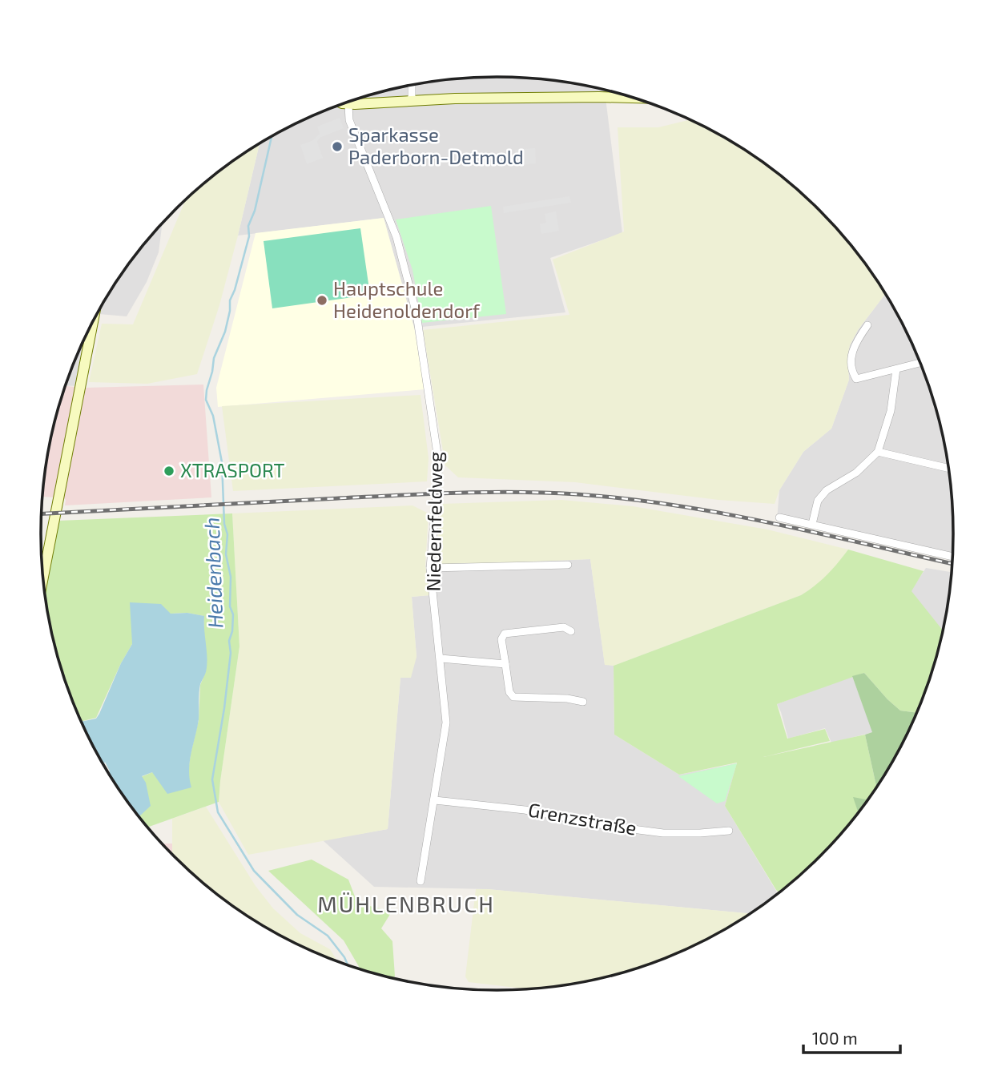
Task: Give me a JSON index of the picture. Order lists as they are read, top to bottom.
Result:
{
  "streets": {
    "street": ["Niedernfeldweg", "Grenzstraße"]
  },
  "crossings": [
    ["Niedernfeldweg", "Grenzstraße"]
  ],
  "districts": ["MÜHLENBRUCH"],
  "water": ["Heidenbach"],
  "places": ["Sparkasse Paderborn-Detmold", "Hauptschule Heidenoldendorf", "XTRASPORT"],
  "scale_bar": "100 m"
}
